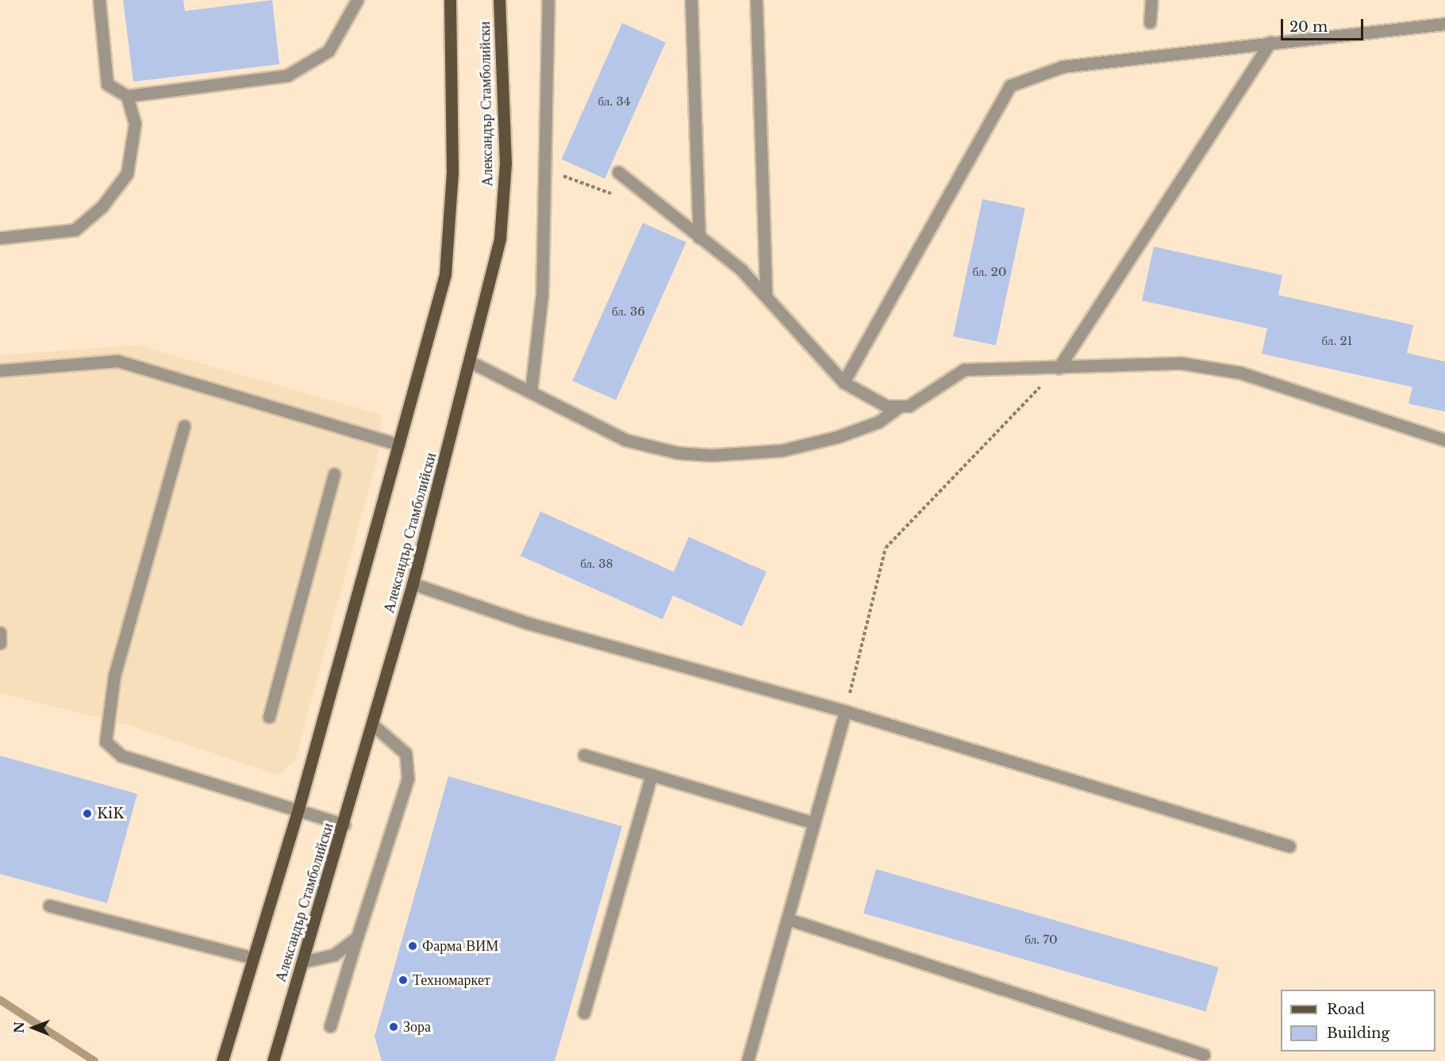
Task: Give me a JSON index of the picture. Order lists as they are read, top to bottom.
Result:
{
  "streets": {
    "main road": ["Александър Стамболийски"]
  },
  "places": [
    "KiK",
    "Фарма ВИМ",
    "Техномаркет",
    "Зора"
  ],
  "house_numbers": [
    "бл. 34",
    "бл. 20",
    "бл. 36",
    "бл. 21",
    "бл. 38",
    "бл. 70"
  ],
  "legend": ["Road", "Building"],
  "scale_bar": "20 m",
  "north": "left"
}
